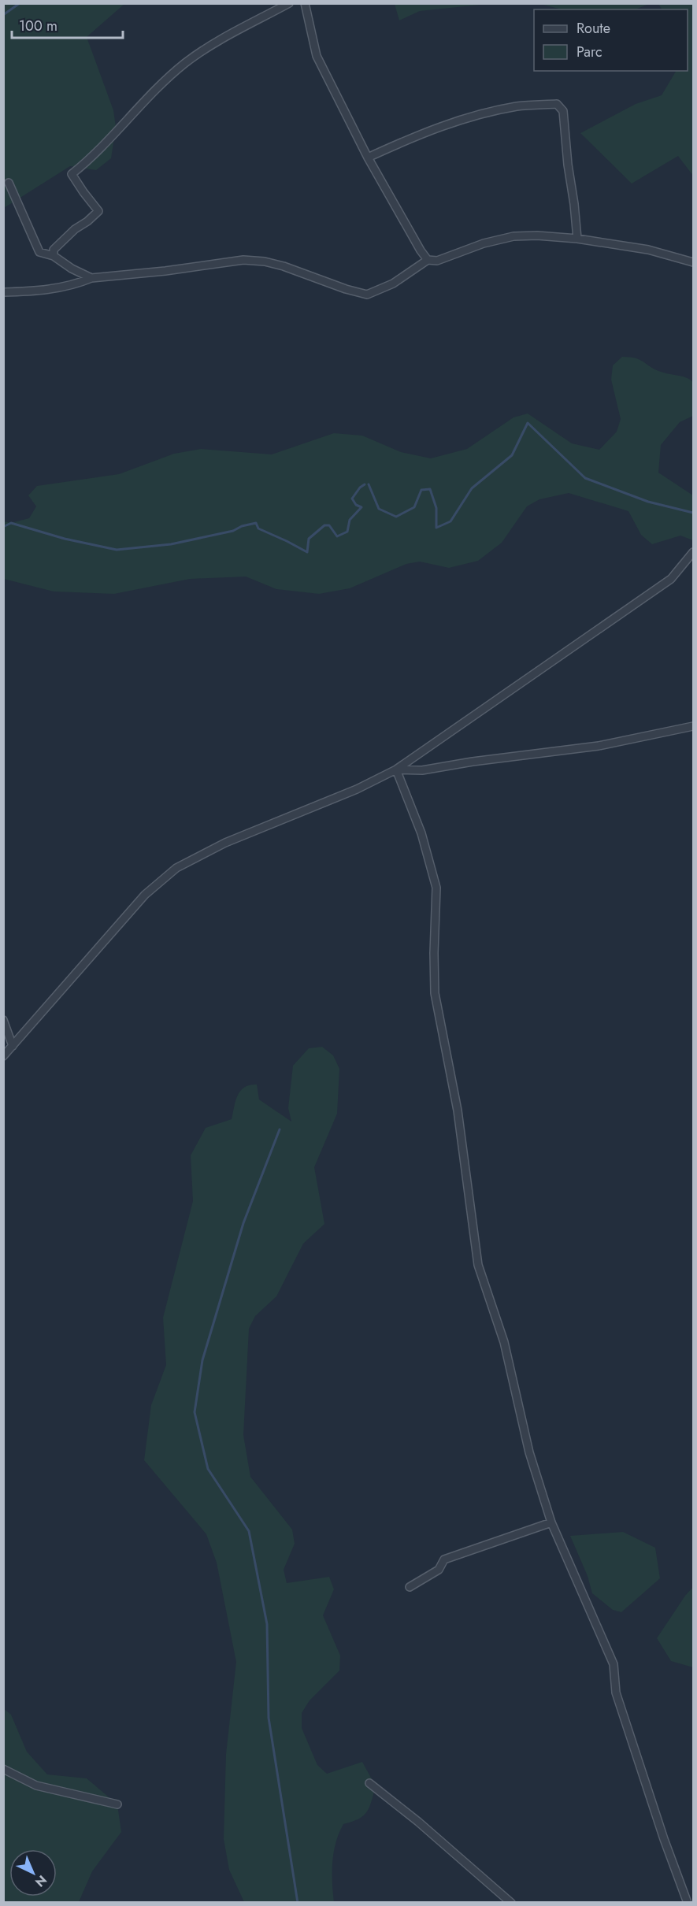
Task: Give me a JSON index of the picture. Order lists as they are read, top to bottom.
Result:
{
  "legend": ["Route", "Parc"],
  "scale_bar": "100 m",
  "north": "bottom right"
}
